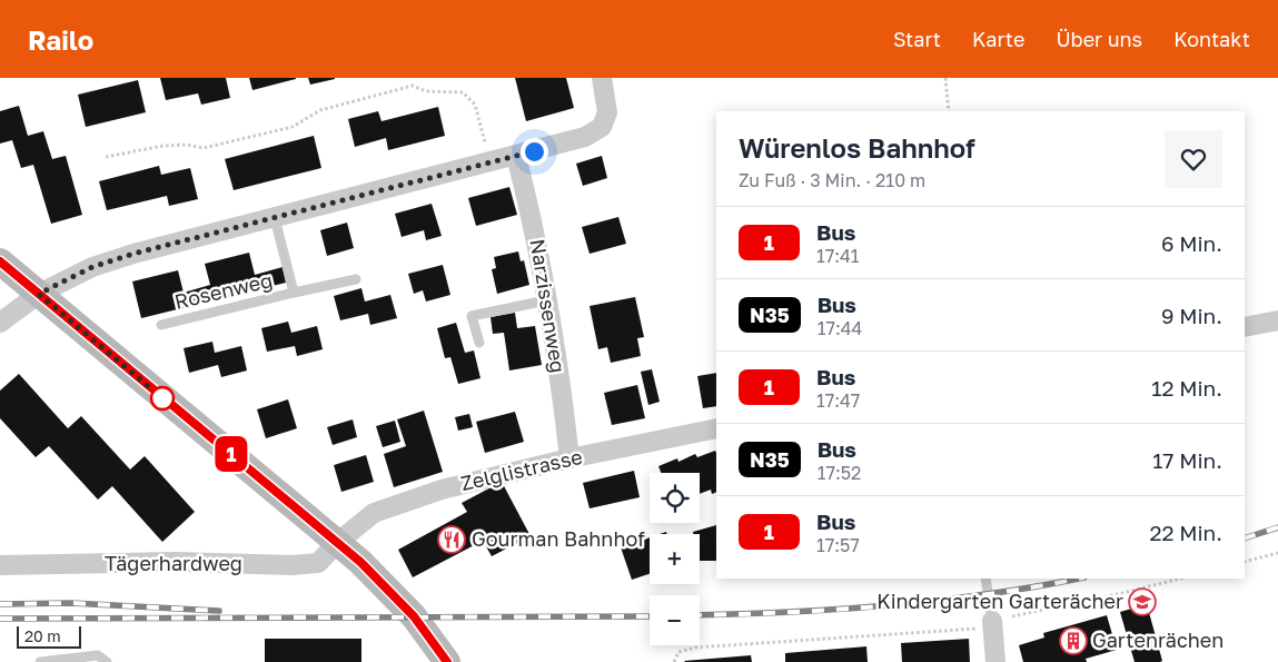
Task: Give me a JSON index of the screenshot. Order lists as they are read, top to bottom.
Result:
{
  "streets": {
    "street": ["Narzissenweg", "Zelglistrasse", "Tägerhardweg"],
    "lane": ["Rosenweg"]
  },
  "crossings": [
    ["Narzissenweg", "Zelglistrasse"],
    ["Zelglistrasse", "Tägerhardweg"]
  ],
  "places": {
    "restaurant": ["Gourman Bahnhof"],
    "school or university": ["Kindergarten Garterächer"],
    "building": ["Gartenrächen"]
  },
  "lines": ["bus line 1"],
  "scale_bar": "20 m",
  "page": {
    "header": "Railo",
    "nav": [
      "Start",
      "Karte",
      "Über uns",
      "Kontakt"
    ],
    "on_map": "1",
    "heading": ["Würenlos Bahnhof", "Zu Fuß · 3 Min. · 210 m"],
    "list": [
      {
        "mark": "1",
        "name": "Bus",
        "note": "17:41",
        "value": "6 Min."
      },
      {
        "mark": "N35",
        "name": "Bus",
        "note": "17:44",
        "value": "9 Min."
      },
      {
        "mark": "1",
        "name": "Bus",
        "note": "17:47",
        "value": "12 Min."
      },
      {
        "mark": "N35",
        "name": "Bus",
        "note": "17:52",
        "value": "17 Min."
      },
      {
        "mark": "1",
        "name": "Bus",
        "note": "17:57",
        "value": "22 Min."
      }
    ],
    "map_buttons": ["+", "−"],
    "scale": "20 m"
  }
}
